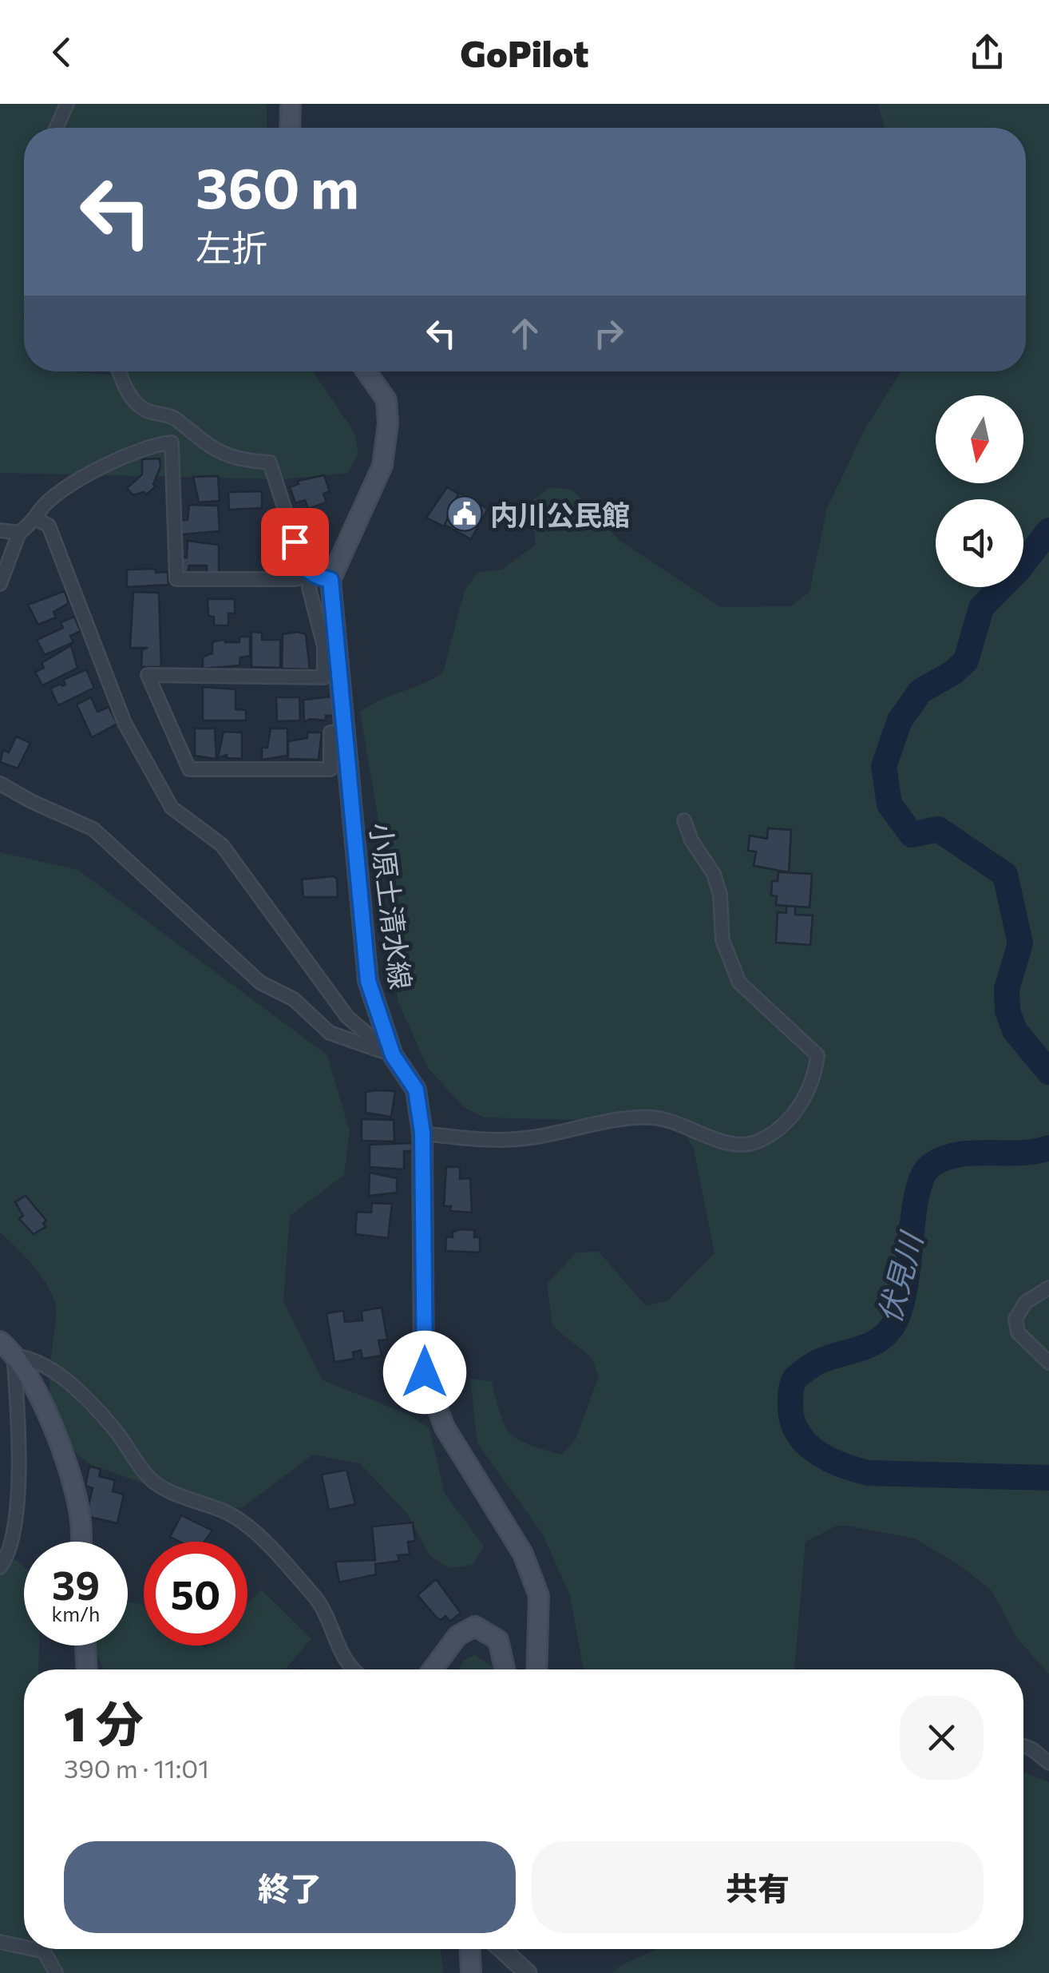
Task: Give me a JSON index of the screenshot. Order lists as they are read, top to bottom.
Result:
{
  "streets": {
    "main road": ["小原土清水線"]
  },
  "water": ["伏見川"],
  "places": {
    "public building": ["内川公民館"]
  },
  "north": "bottom",
  "page": {
    "header": "GoPilot",
    "turn": ["360 m", "左折"],
    "speed": "39 km/h",
    "limit": "50",
    "heading": ["1 分", "390 m · 11:01"],
    "buttons": ["終了", "共有"]
  }
}
